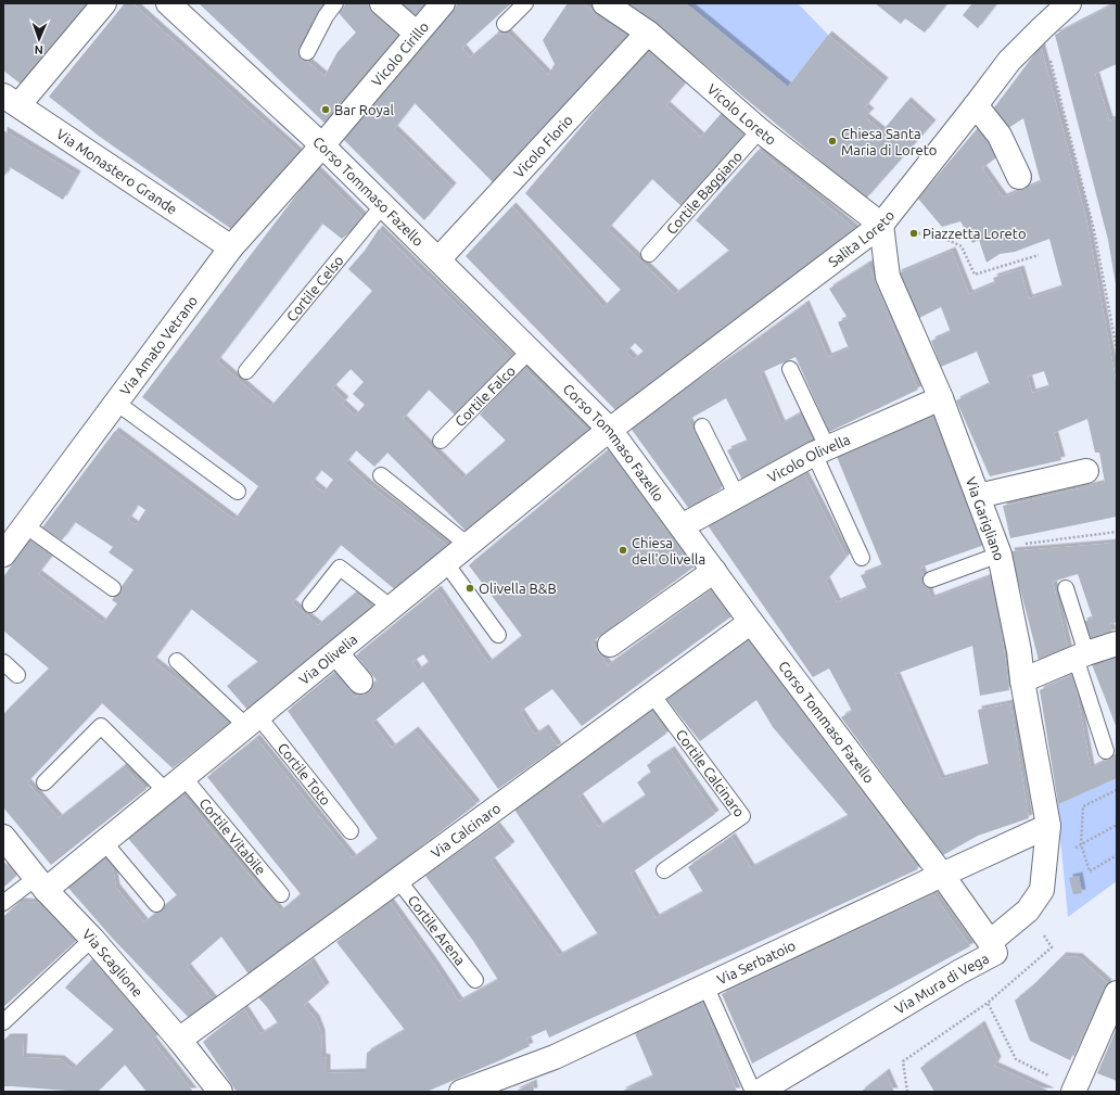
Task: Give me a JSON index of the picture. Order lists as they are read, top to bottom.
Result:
{
  "streets": {
    "street": [
      "Vicolo Cirillo",
      "Vicolo Loreto",
      "Vicolo Florio",
      "Via Monastero Grande",
      "Corso Tommaso Fazello",
      "Salita Loreto",
      "Via Amato Vetrano",
      "Vicolo Olivella",
      "Via Garigliano",
      "Via Olivelia",
      "Via Calcinaro",
      "Via Serbatoio",
      "Via Scaglione",
      "Via Mura di Vega"
    ],
    "lane": [
      "Cortile Baggiano",
      "Cortile Celso",
      "Cortile Falco",
      "Cortile Calcinaro",
      "Cortile Toto",
      "Cortile Vitabile",
      "Cortile Arena"
    ]
  },
  "crossings": [
    ["Vicolo Cirillo", "Corso Tommaso Fazello"],
    ["Vicolo Cirillo", "Via Amato Vetrano"],
    ["Vicolo Loreto", "Vicolo Florio"],
    ["Vicolo Loreto", "Cortile Baggiano"],
    ["Vicolo Loreto", "Salita Loreto"],
    ["Vicolo Loreto", "Via Garigliano"],
    ["Vicolo Florio", "Corso Tommaso Fazello"],
    ["Via Monastero Grande", "Via Amato Vetrano"],
    ["Corso Tommaso Fazello", "Salita Loreto"],
    ["Corso Tommaso Fazello", "Cortile Celso"],
    ["Corso Tommaso Fazello", "Via Amato Vetrano"],
    ["Corso Tommaso Fazello", "Cortile Falco"],
    ["Corso Tommaso Fazello", "Vicolo Olivella"],
    ["Corso Tommaso Fazello", "Via Olivelia"],
    ["Corso Tommaso Fazello", "Via Calcinaro"],
    ["Corso Tommaso Fazello", "Via Serbatoio"],
    ["Corso Tommaso Fazello", "Via Mura di Vega"],
    ["Salita Loreto", "Via Garigliano"],
    ["Salita Loreto", "Via Olivelia"],
    ["Vicolo Olivella", "Via Garigliano"],
    ["Via Garigliano", "Via Serbatoio"],
    ["Via Garigliano", "Via Mura di Vega"],
    ["Via Olivelia", "Cortile Toto"],
    ["Via Olivelia", "Cortile Vitabile"],
    ["Via Olivelia", "Via Scaglione"],
    ["Cortile Calcinaro", "Via Calcinaro"],
    ["Via Calcinaro", "Cortile Arena"],
    ["Via Calcinaro", "Via Scaglione"],
    ["Via Serbatoio", "Via Mura di Vega"]
  ],
  "places": [
    "Bar Royal",
    "Chiesa Santa Maria di Loreto",
    "Piazzetta Loreto",
    "Chiesa dell'Olivella",
    "Olivella B&B"
  ],
  "north": "bottom"
}
